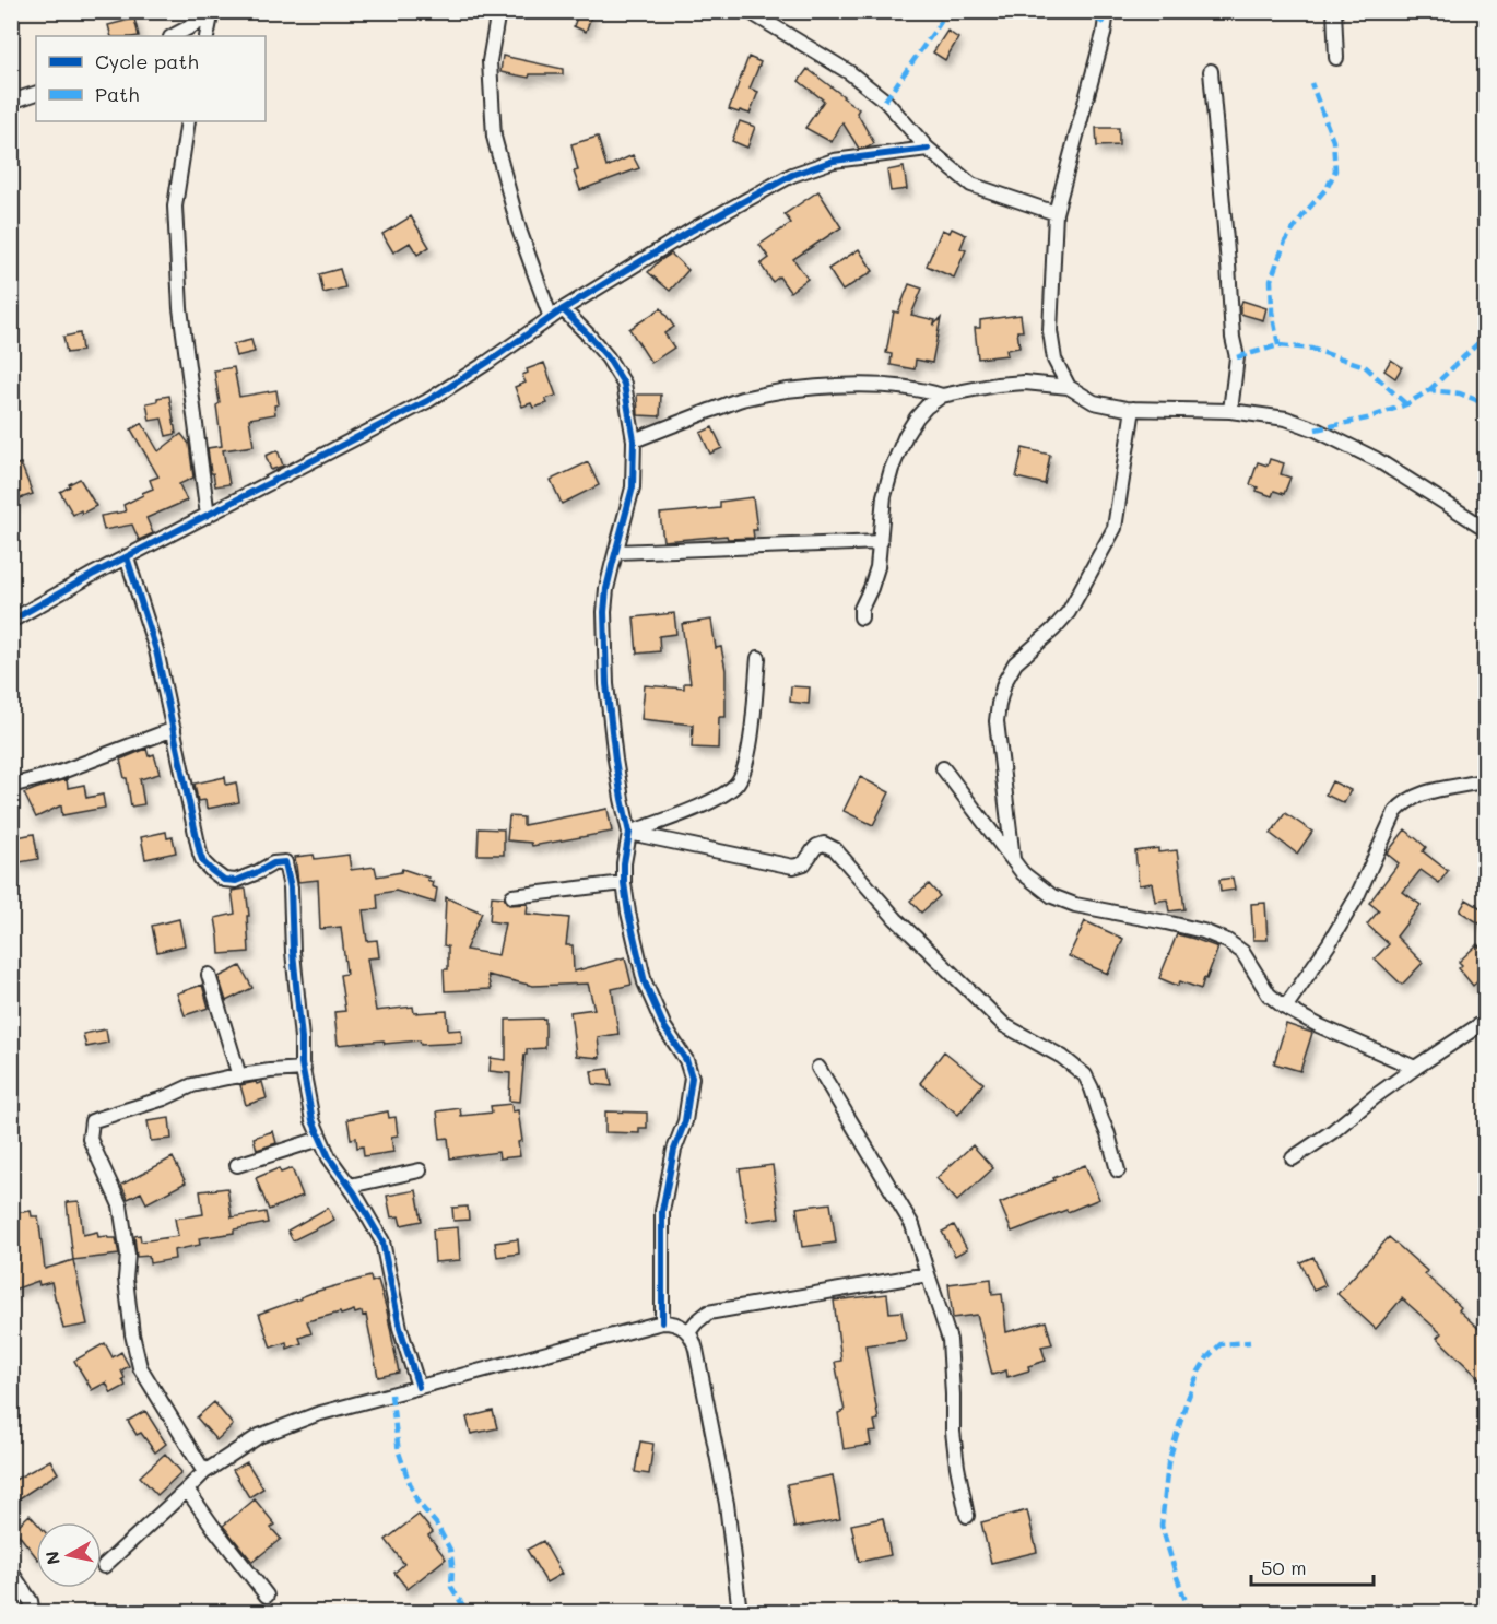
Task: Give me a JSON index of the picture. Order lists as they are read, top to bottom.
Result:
{
  "legend": ["Cycle path", "Path"],
  "scale_bar": "50 m",
  "north": "left"
}
